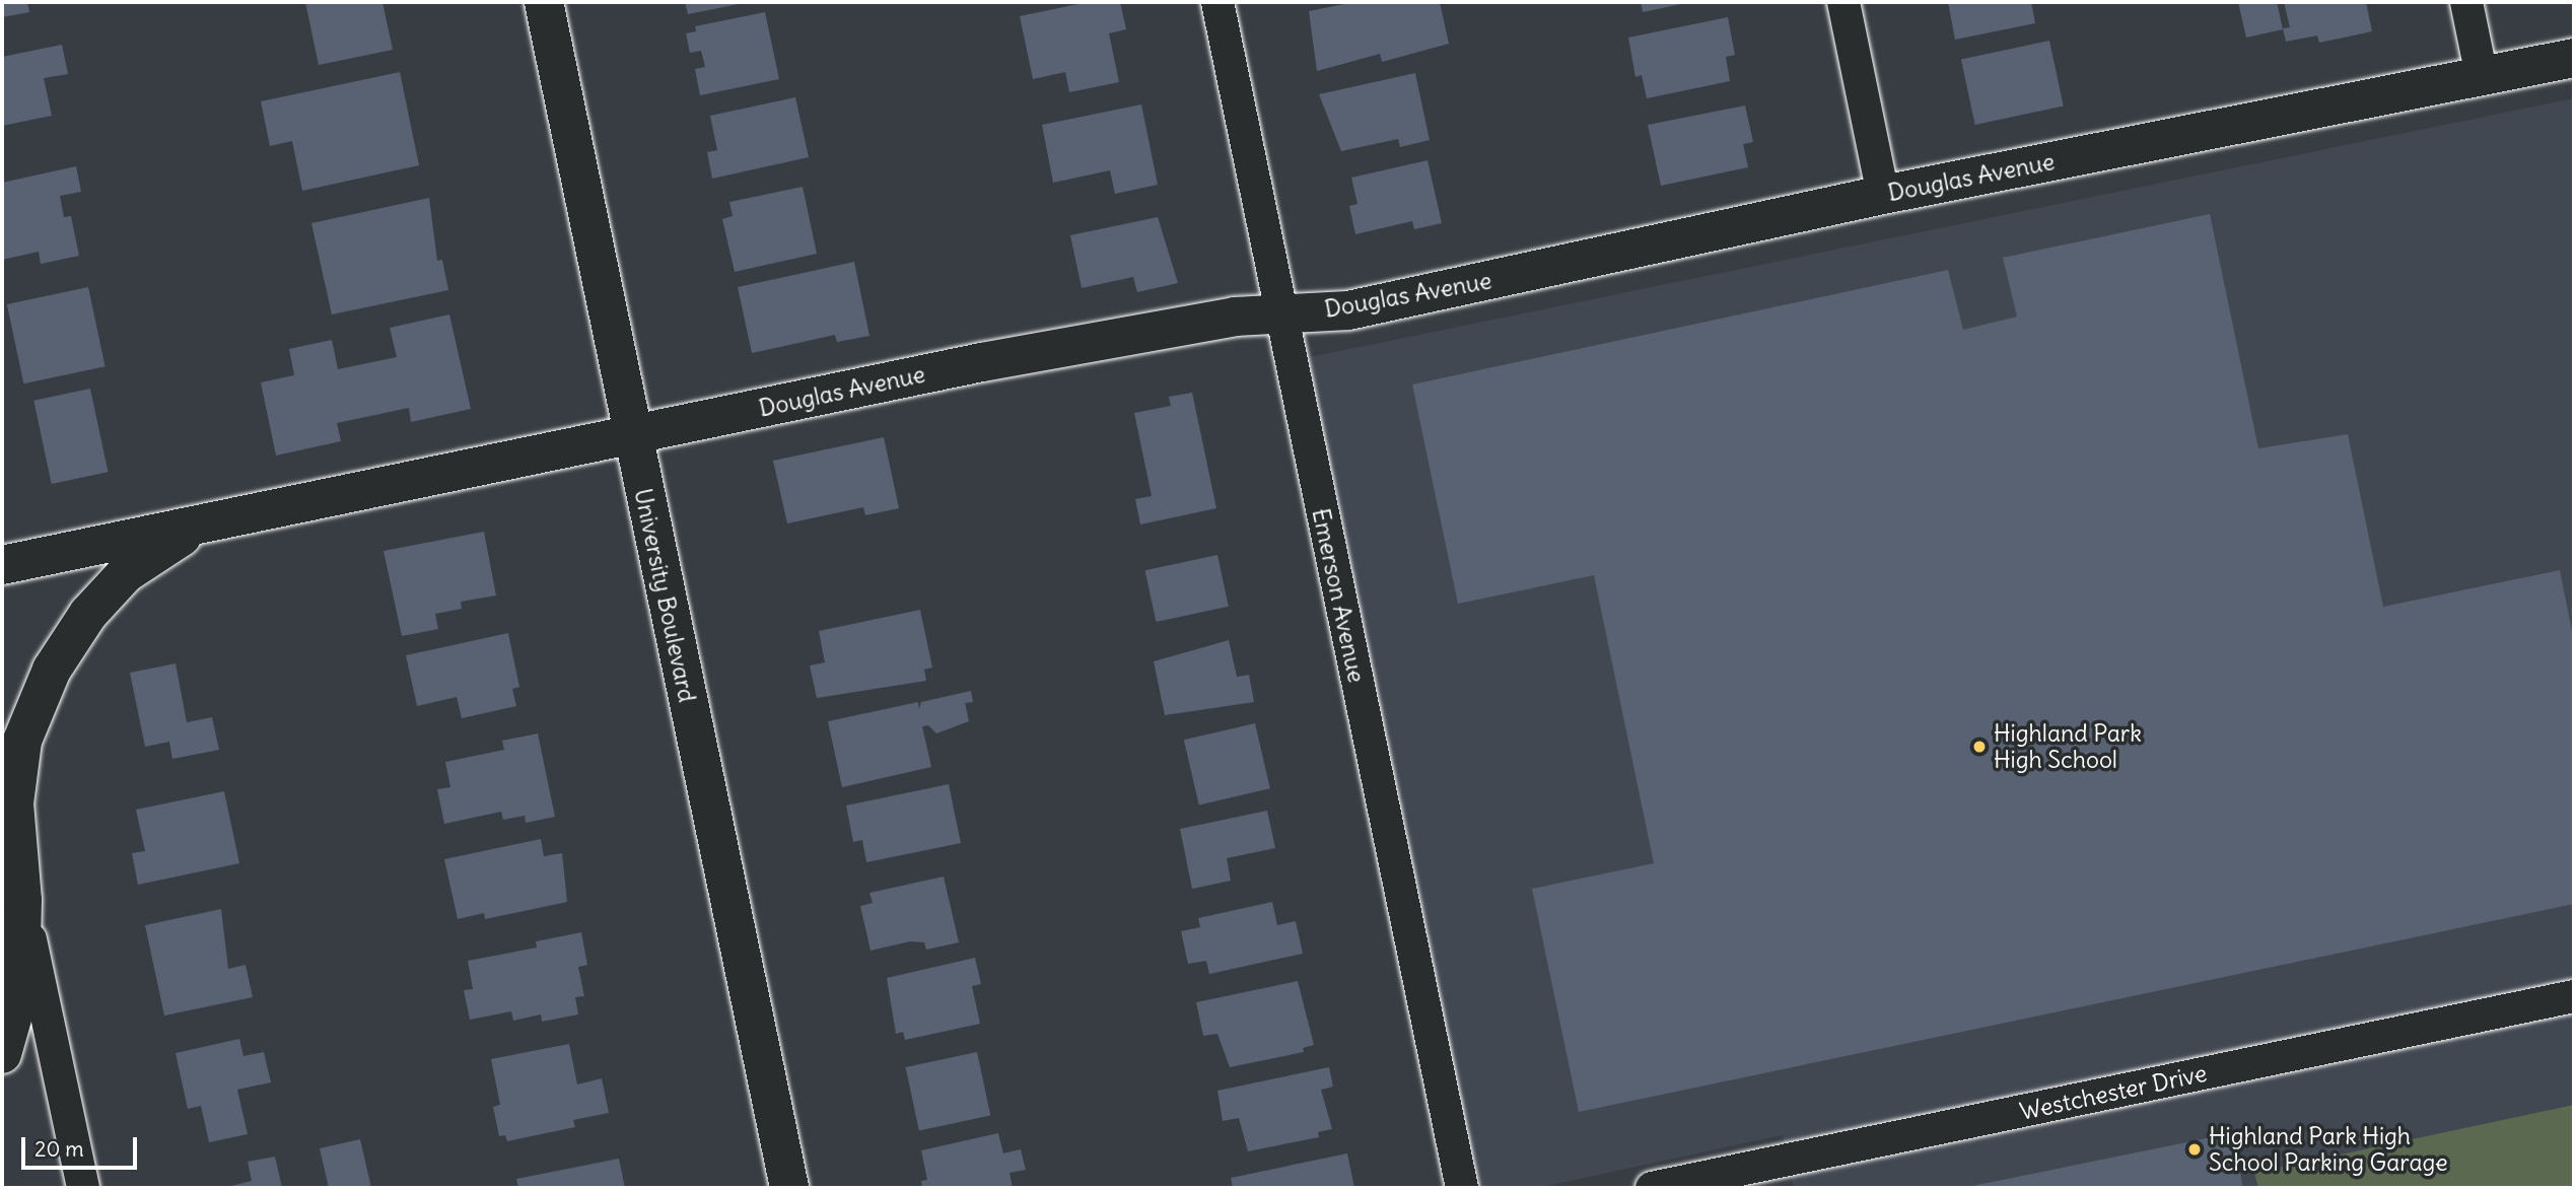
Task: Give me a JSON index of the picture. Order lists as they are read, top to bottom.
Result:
{
  "streets": {
    "street": [
      "Douglas Avenue",
      "University Boulevard",
      "Emerson Avenue",
      "Westchester Drive"
    ]
  },
  "crossings": [
    ["Douglas Avenue", "University Boulevard"],
    ["Douglas Avenue", "Emerson Avenue"]
  ],
  "places": ["Highland Park High School", "Highland Park High School Parking Garage"],
  "scale_bar": "20 m"
}
